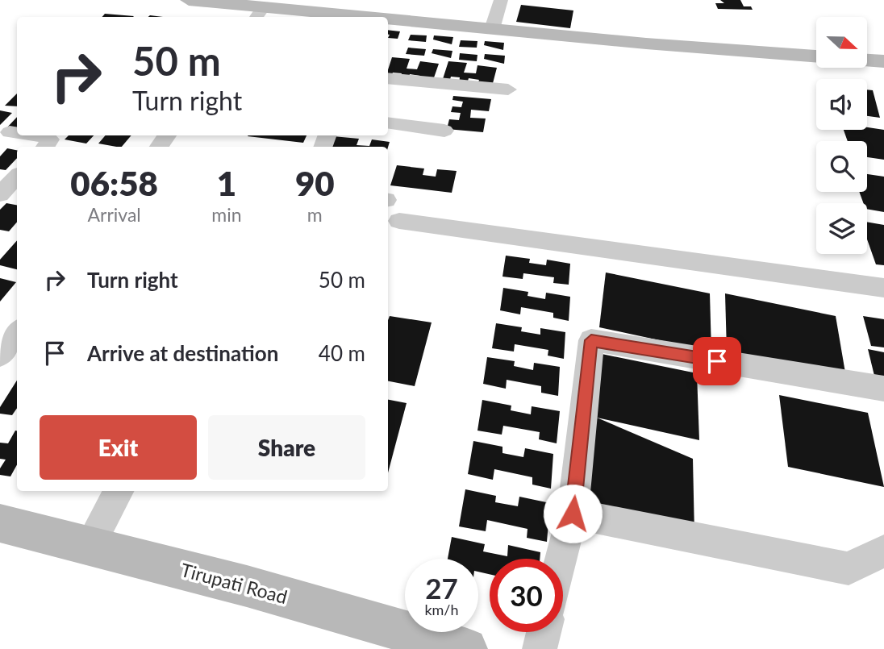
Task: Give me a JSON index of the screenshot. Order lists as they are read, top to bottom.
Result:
{
  "streets": {
    "street": ["Tirupati Road"]
  },
  "north": "right",
  "page": {
    "turn": ["50 m", "Turn right"],
    "eta": [
      "06:58",
      "Arrival",
      "1",
      "min",
      "90",
      "m"
    ],
    "list": [
      {
        "name": "Turn right",
        "value": "50 m"
      },
      {
        "name": "Arrive at destination",
        "value": "40 m"
      }
    ],
    "buttons": ["Exit", "Share"],
    "speed": "27 km/h",
    "limit": "30"
  }
}
